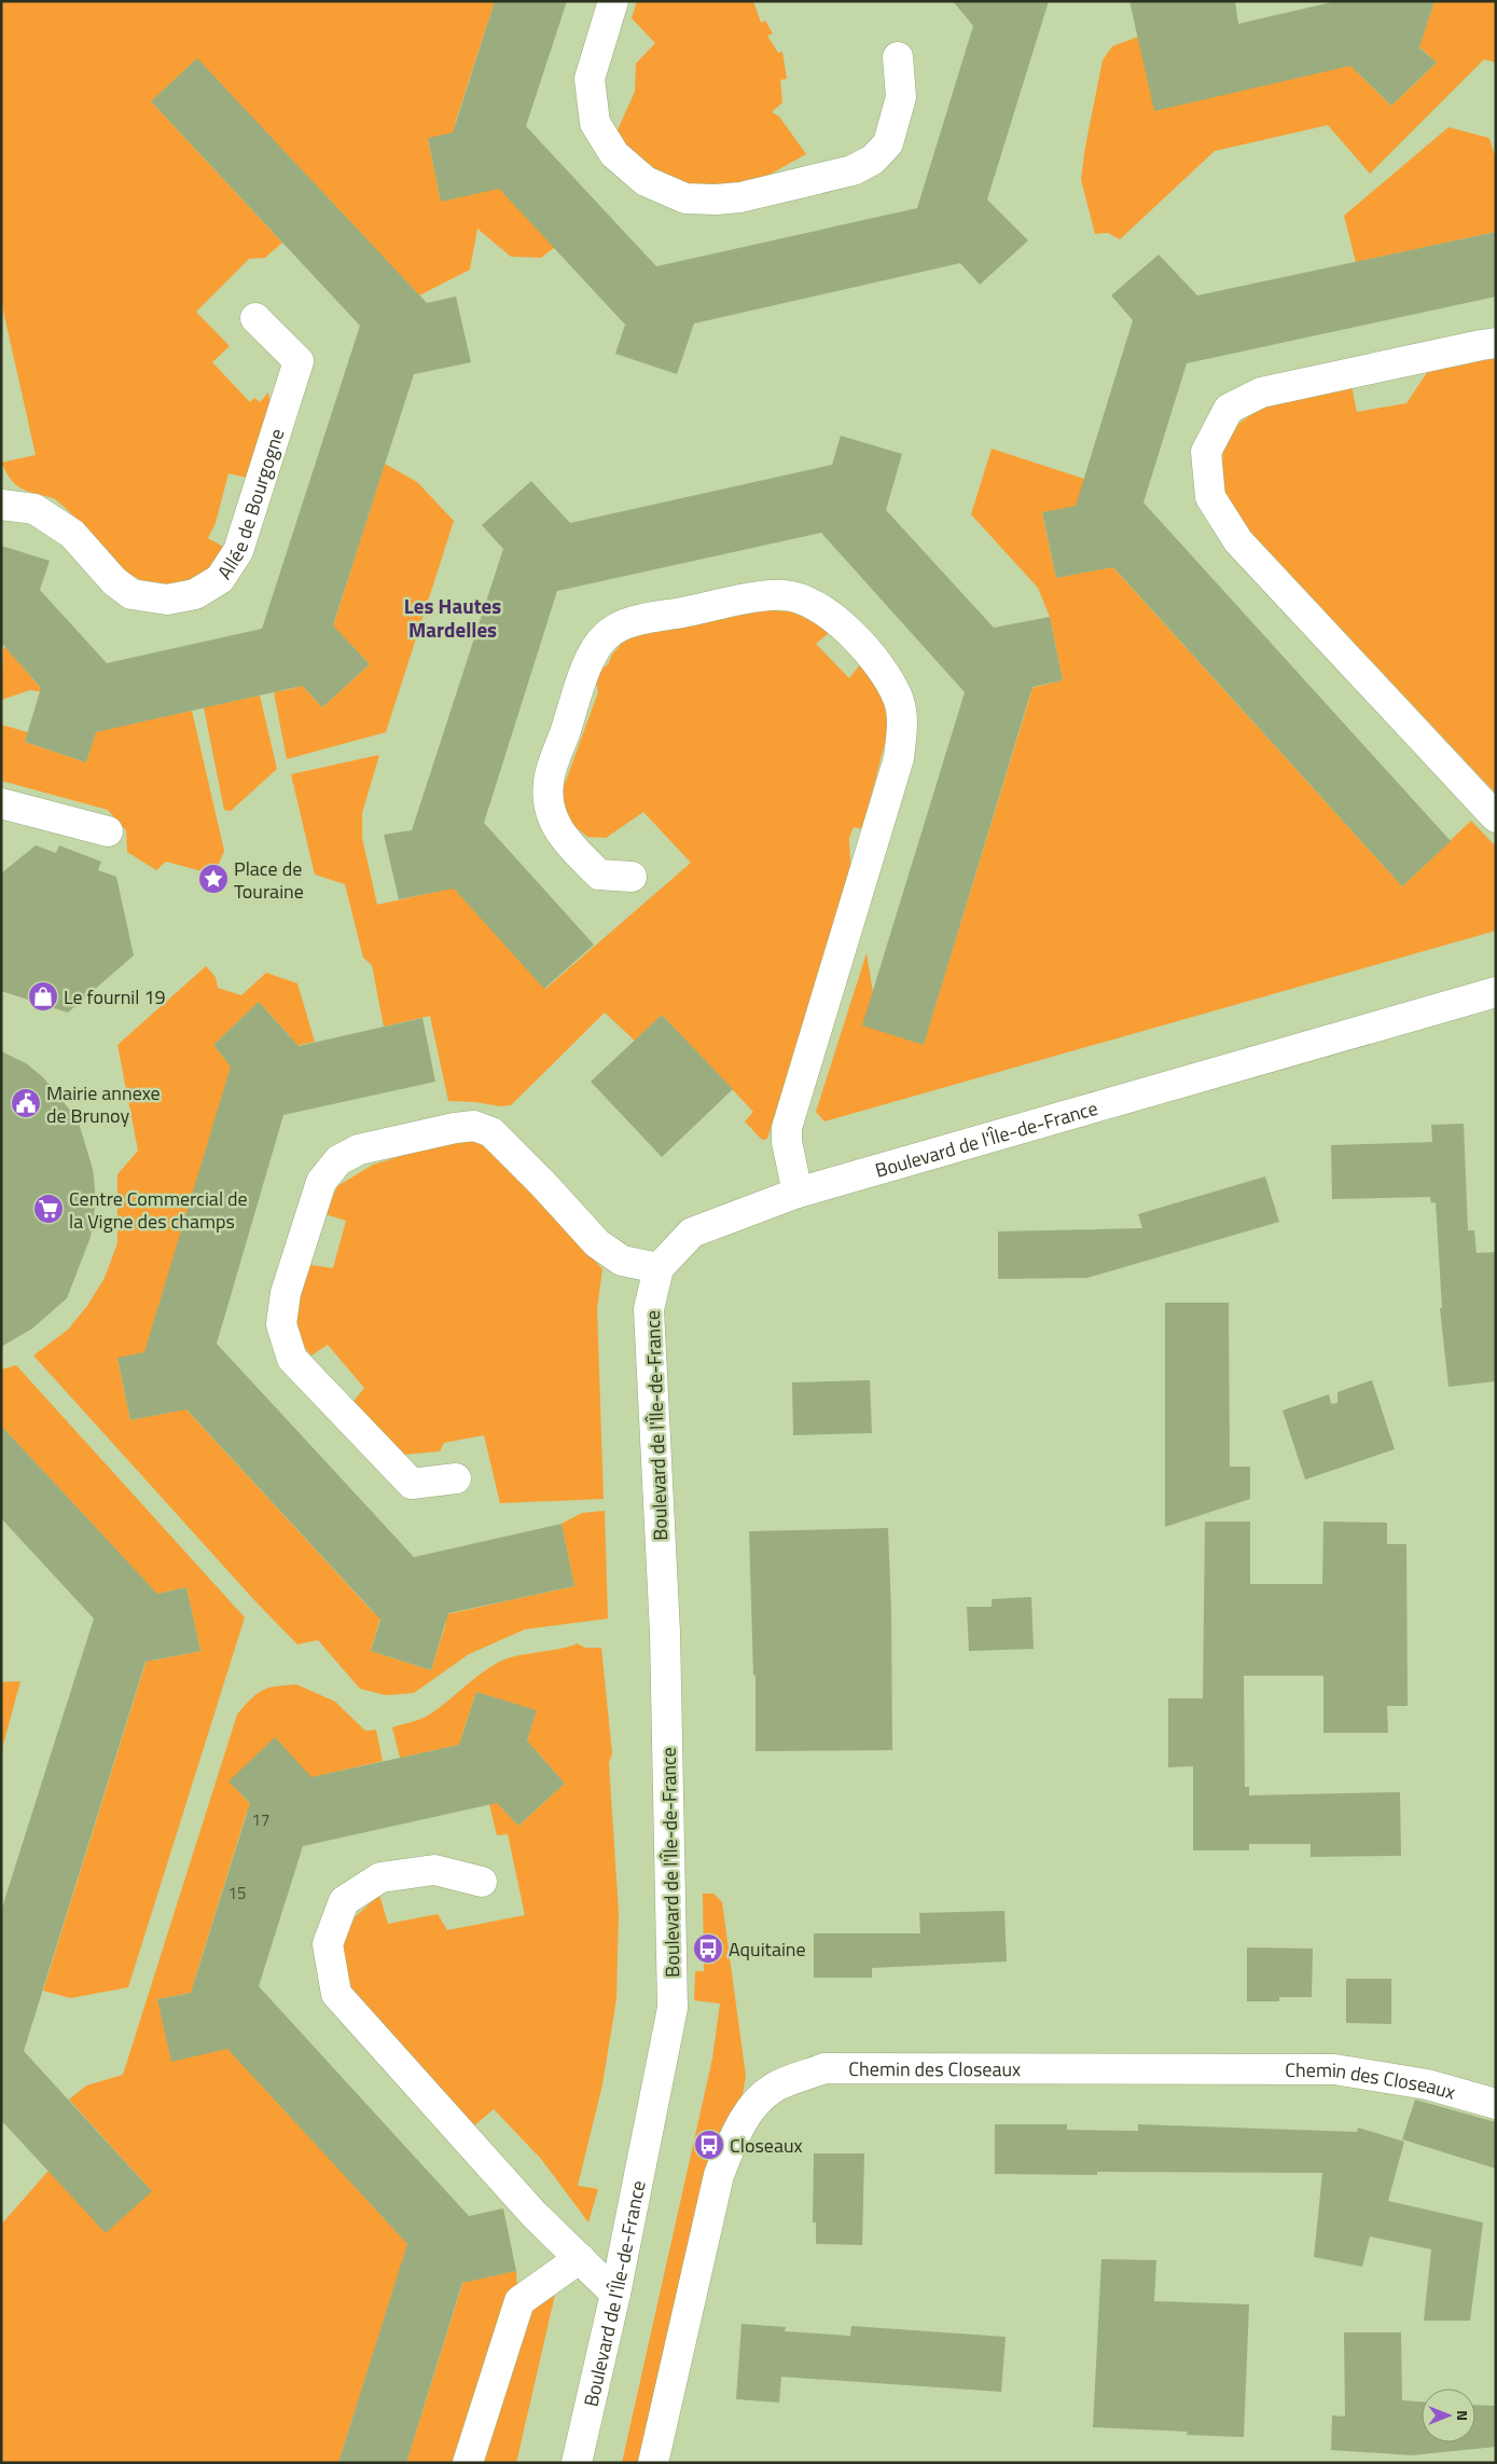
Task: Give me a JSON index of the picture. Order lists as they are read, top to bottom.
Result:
{
  "streets": {
    "street": ["Allée de Bourgogne", "Boulevard de l'Île-de-France", "Chemin des Closeaux"]
  },
  "districts": ["Les Hautes Mardelles"],
  "places": {
    "place": ["Place de Touraine"],
    "shop": ["Le fournil 19"],
    "public building": ["Mairie annexe de Brunoy"],
    "supermarket": ["Centre Commercial de la Vigne des champs"],
    "bus stop": ["Aquitaine", "Closeaux"]
  },
  "house_numbers": ["17", "15"],
  "north": "right"
}
